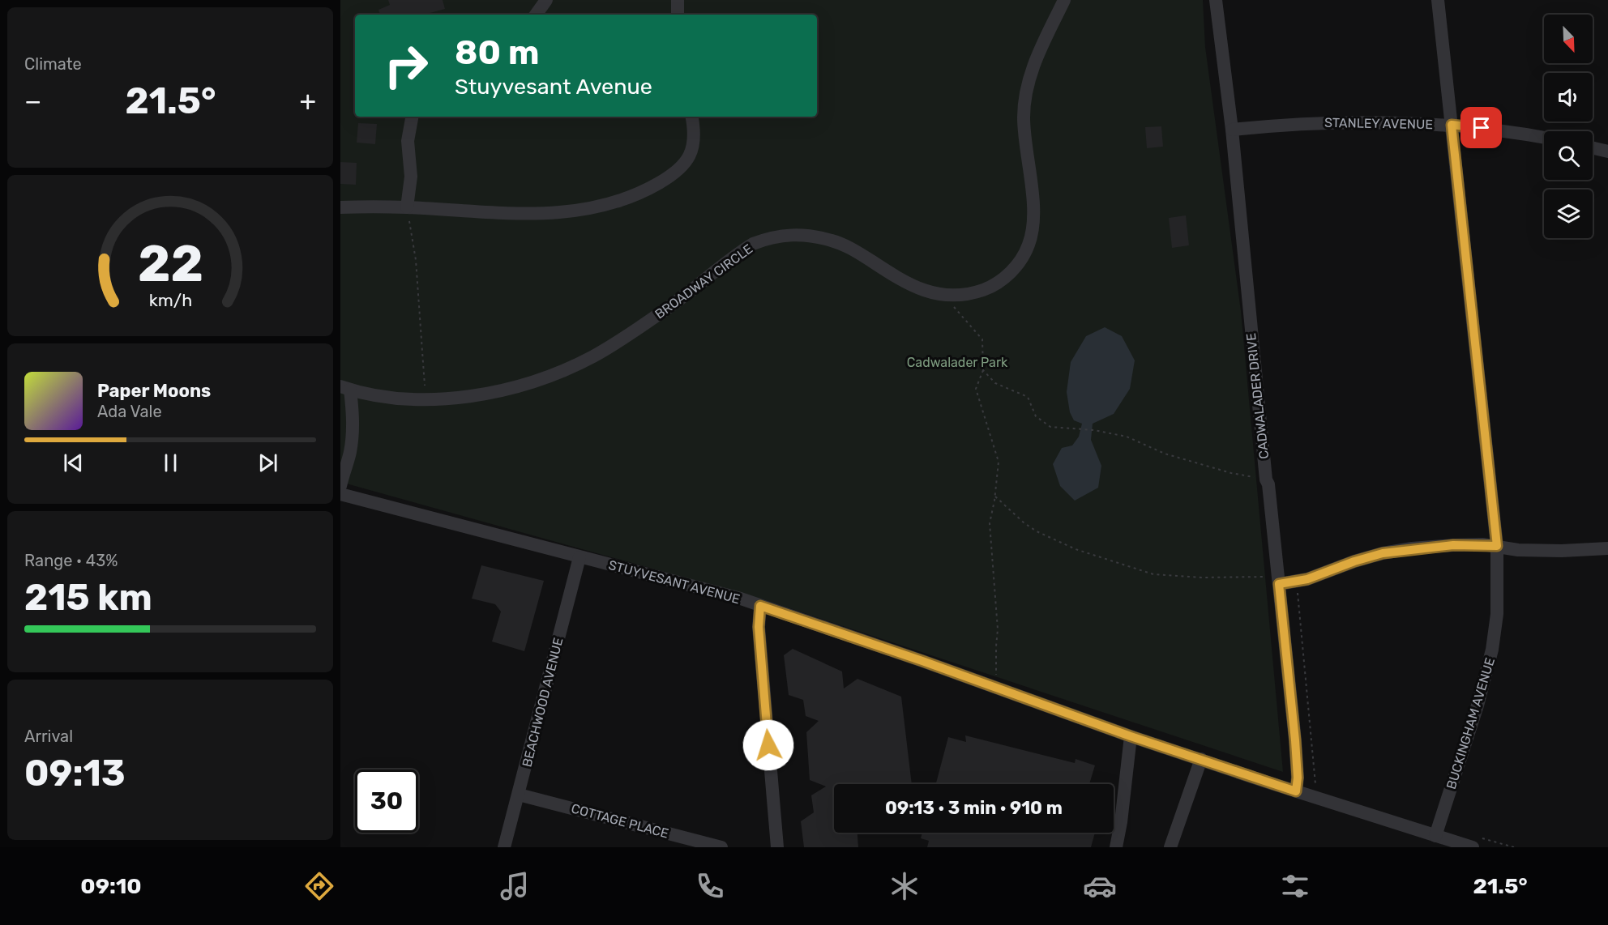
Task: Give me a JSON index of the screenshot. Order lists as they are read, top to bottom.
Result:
{
  "streets": {
    "street": [
      "STANLEY AVENUE",
      "BROADWAY CIRCLE",
      "CADWALADER DRIVE",
      "STUYVESANT AVENUE",
      "BEACHWOOD AVENUE",
      "BUCKINGHAM AVENUE",
      "COTTAGE PLACE"
    ]
  },
  "crossings": [
    ["STANLEY AVENUE", "CADWALADER DRIVE"],
    ["STANLEY AVENUE", "BUCKINGHAM AVENUE"],
    ["CADWALADER DRIVE", "STUYVESANT AVENUE"],
    ["STUYVESANT AVENUE", "BEACHWOOD AVENUE"],
    ["STUYVESANT AVENUE", "BUCKINGHAM AVENUE"],
    ["BEACHWOOD AVENUE", "COTTAGE PLACE"]
  ],
  "parks": ["Cadwalader Park"],
  "north": "bottom right",
  "page": {
    "tile": [
      "Climate",
      ["Range · 43%", "215 km"],
      ["Arrival", "09:13"]
    ],
    "turn": ["80 m", "Stuyvesant Avenue"],
    "heat": ["−", "21.5°", "+"],
    "song": ["Paper Moons", "Ada Vale"],
    "limit": "30",
    "trip": "09:13 · 3 min · 910 m",
    "tabs": ["09:10", "21.5°"],
    "gauge": ["22", "km/h"]
  }
}
